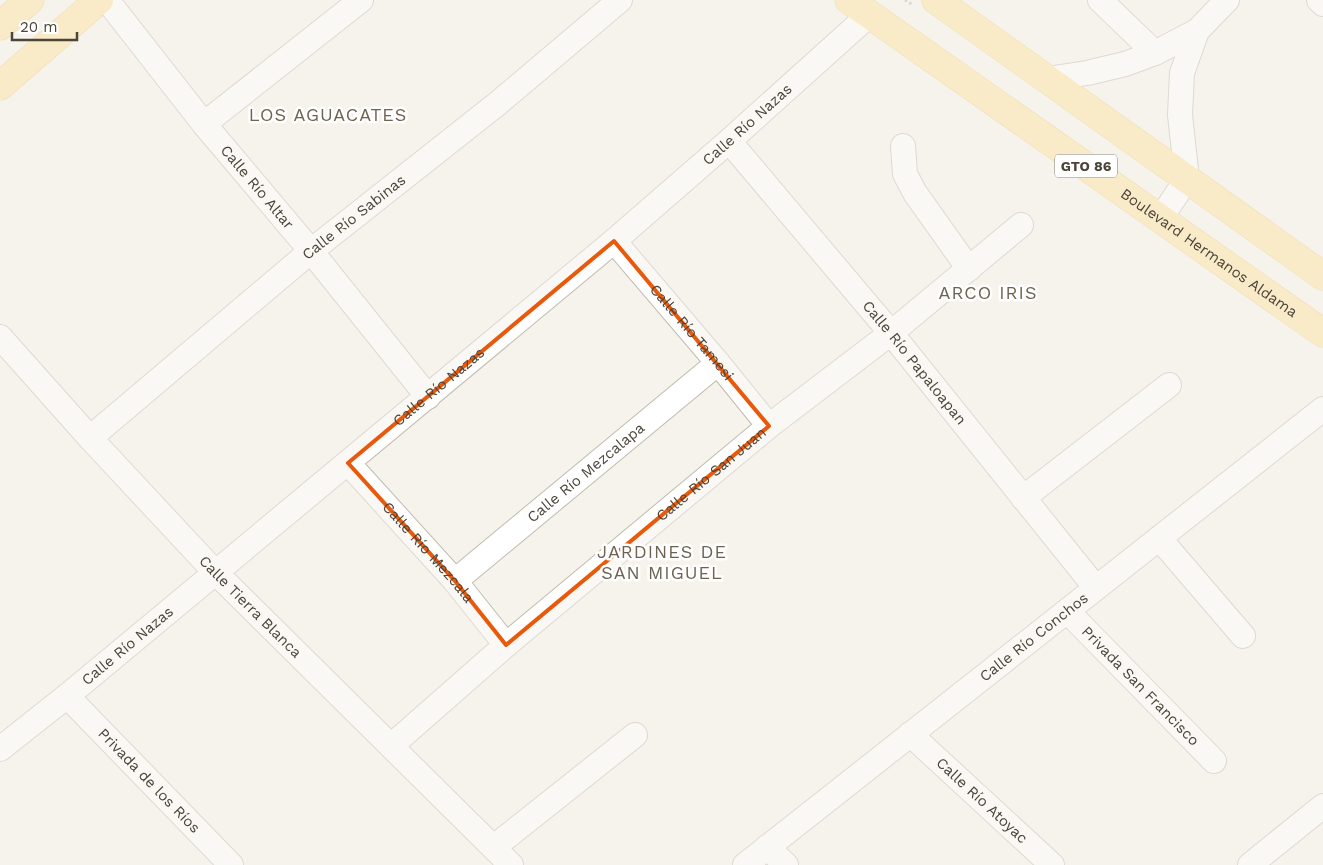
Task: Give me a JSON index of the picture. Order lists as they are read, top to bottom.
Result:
{
  "streets": {
    "main road": ["GTO 86", "Boulevard Hermanos Aldama"],
    "street": [
      "Calle Río Nazas",
      "Calle Río Altar",
      "Calle Río Sabinas",
      "Calle Río Tamesi",
      "Calle Río Papaloapan",
      "Calle Río Mezcalapa",
      "Calle Río San Juan",
      "Calle Río Mezcala",
      "Calle Tierra Blanca",
      "Calle Río Conchos",
      "Privada San Francisco",
      "Privada de los Ríos",
      "Calle Río Atoyac"
    ]
  },
  "crossings": [
    ["Calle Río Nazas", "Calle Río Altar"],
    ["Calle Río Nazas", "Boulevard Hermanos Aldama"],
    ["Calle Río Nazas", "Calle Río Tamesi"],
    ["Calle Río Nazas", "Calle Río Papaloapan"],
    ["Calle Río Nazas", "Calle Río Mezcala"],
    ["Calle Río Nazas", "Calle Tierra Blanca"],
    ["Calle Río Nazas", "Privada de los Ríos"],
    ["Calle Río Altar", "Calle Río Sabinas"],
    ["Calle Río Sabinas", "Calle Tierra Blanca"],
    ["Calle Río Tamesi", "Calle Río Mezcalapa"],
    ["Calle Río Tamesi", "Calle Río San Juan"],
    ["Calle Río Papaloapan", "Calle Río San Juan"],
    ["Calle Río Papaloapan", "Calle Río Conchos"],
    ["Calle Río Mezcalapa", "Calle Río Mezcala"],
    ["Calle Río San Juan", "Calle Río Mezcala"],
    ["Calle Río San Juan", "Calle Tierra Blanca"],
    ["Calle Río Conchos", "Privada San Francisco"],
    ["Calle Río Conchos", "Calle Río Atoyac"]
  ],
  "districts": ["LOS AGUACATES", "ARCO IRIS", "JARDINES DE SAN MIGUEL"],
  "scale_bar": "20 m"
}
